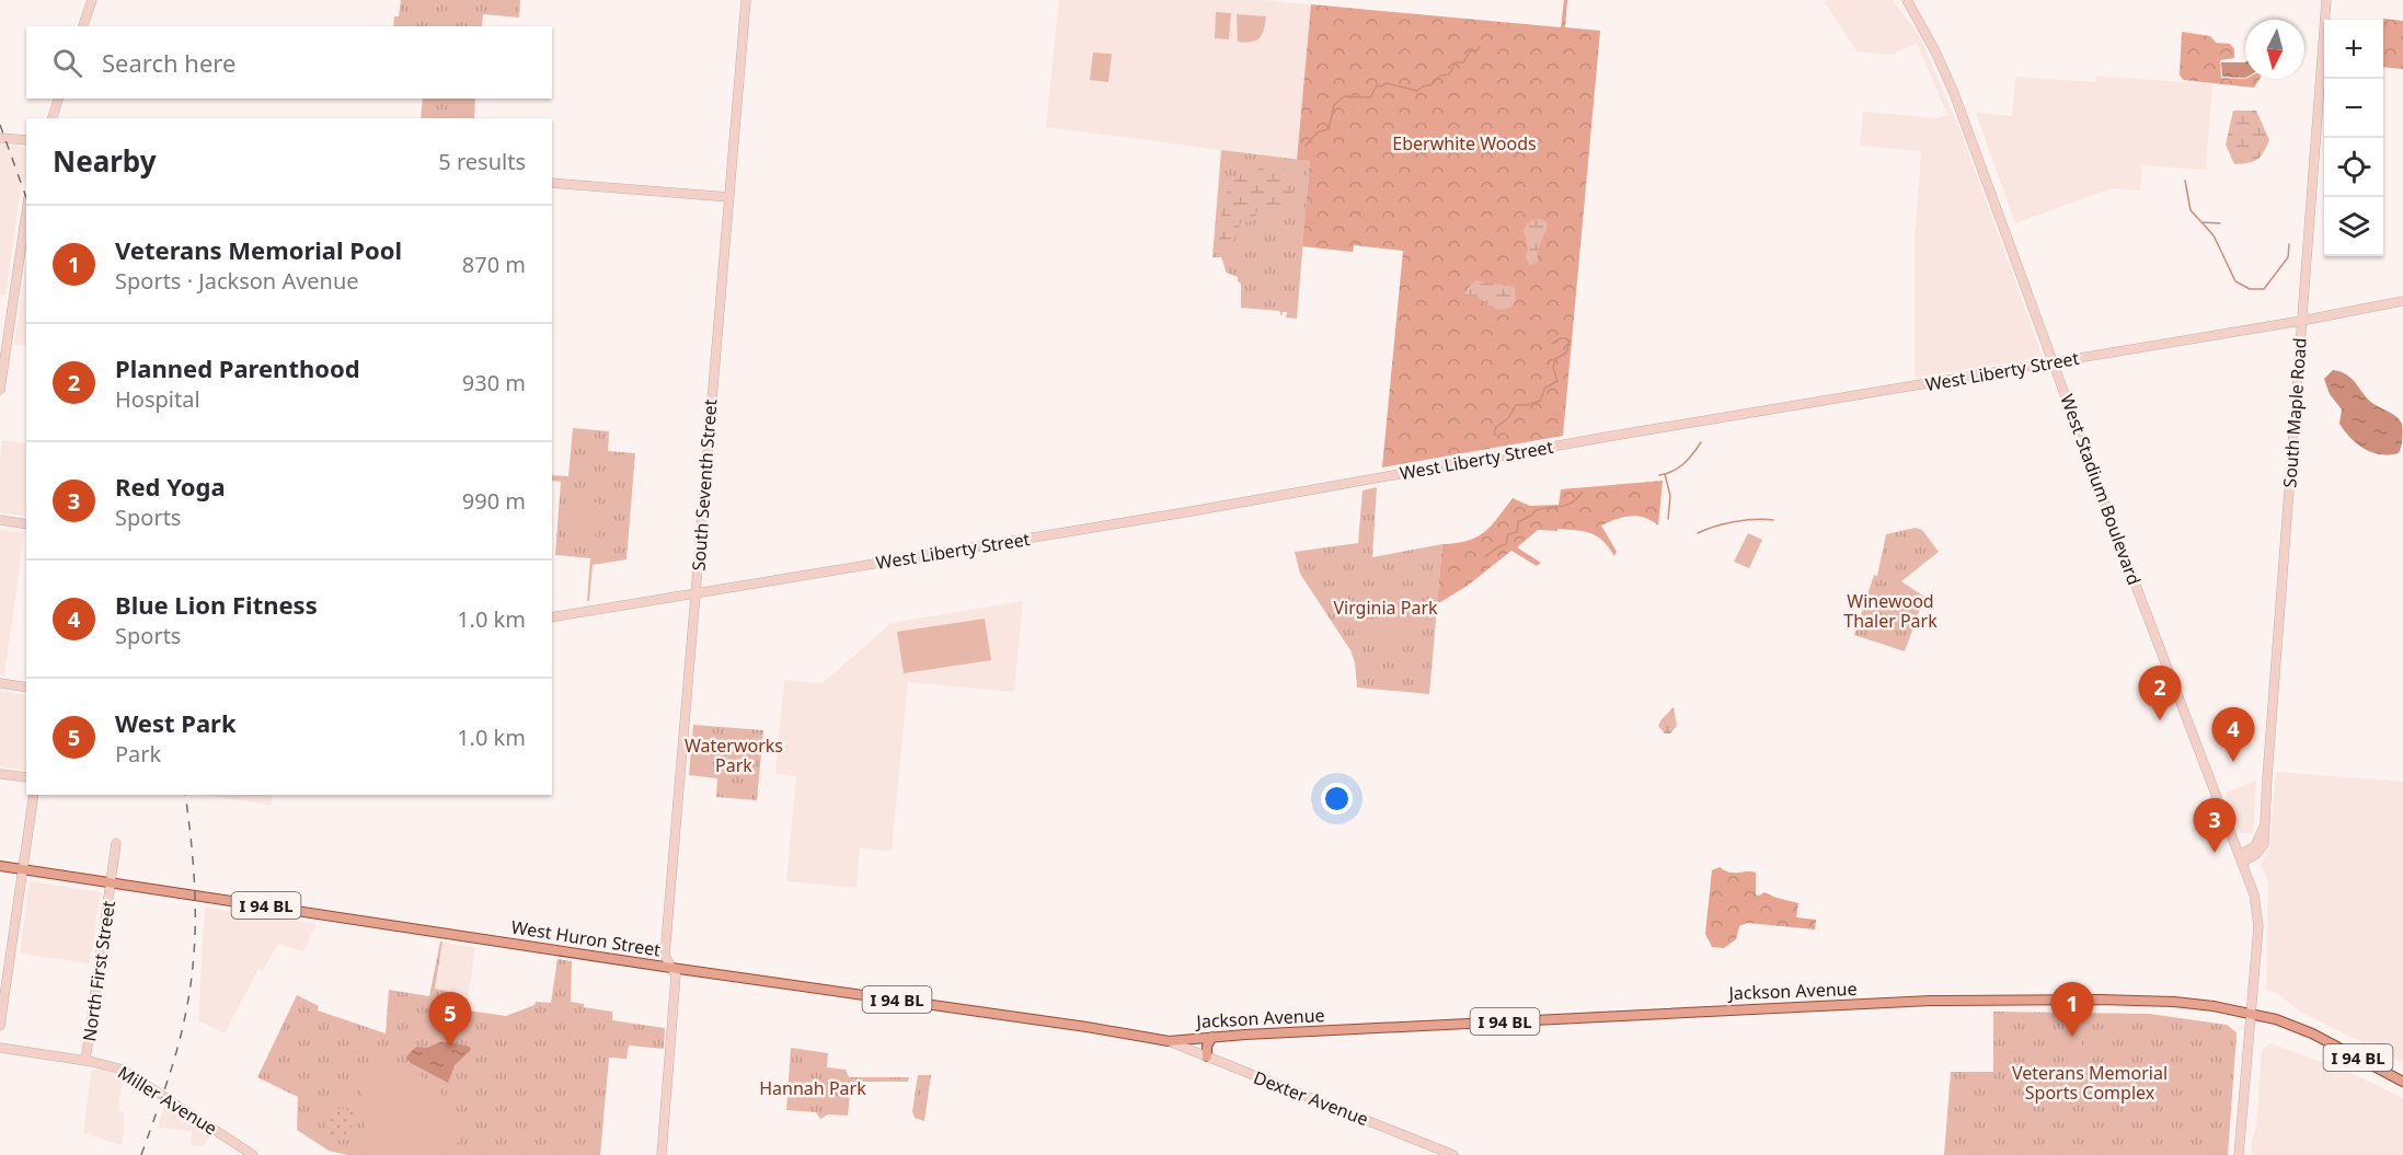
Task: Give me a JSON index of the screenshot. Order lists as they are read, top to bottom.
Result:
{
  "streets": {
    "main road": [
      "West Liberty Street",
      "South Maple Road",
      "South Seventh Street",
      "West Stadium Boulevard",
      "I 94 BL",
      "West Huron Street",
      "North First Street",
      "Jackson Avenue",
      "Dexter Avenue",
      "Miller Avenue"
    ]
  },
  "crossings": [
    ["West Liberty Street", "South Maple Road"],
    ["West Liberty Street", "South Seventh Street"],
    ["West Liberty Street", "West Stadium Boulevard"],
    ["South Maple Road", "West Stadium Boulevard"],
    ["South Seventh Street", "West Huron Street"],
    ["West Stadium Boulevard", "Jackson Avenue"],
    ["West Huron Street", "North First Street"],
    ["West Huron Street", "Jackson Avenue"],
    ["West Huron Street", "Dexter Avenue"],
    ["North First Street", "Miller Avenue"],
    ["Jackson Avenue", "Dexter Avenue"]
  ],
  "parks": [
    "Eberwhite Woods",
    "Winewood Thaler Park",
    "Virginia Park",
    "Waterworks Park",
    "Veterans Memorial Sports Complex",
    "Hannah Park"
  ],
  "north": "bottom",
  "page": {
    "map_buttons": ["+", "−"],
    "search": "Search here",
    "heading": ["Nearby", "5 results"],
    "list": [
      {
        "mark": "1",
        "name": "Veterans Memorial Pool",
        "note": "Sports · Jackson Avenue",
        "value": "870 m"
      },
      {
        "mark": "2",
        "name": "Planned Parenthood",
        "note": "Hospital",
        "value": "930 m"
      },
      {
        "mark": "3",
        "name": "Red Yoga",
        "note": "Sports",
        "value": "990 m"
      },
      {
        "mark": "4",
        "name": "Blue Lion Fitness",
        "note": "Sports",
        "value": "1.0 km"
      },
      {
        "mark": "5",
        "name": "West Park",
        "note": "Park",
        "value": "1.0 km"
      }
    ],
    "pins": [
      "2",
      "4",
      "3",
      "1",
      "5"
    ]
  }
}
